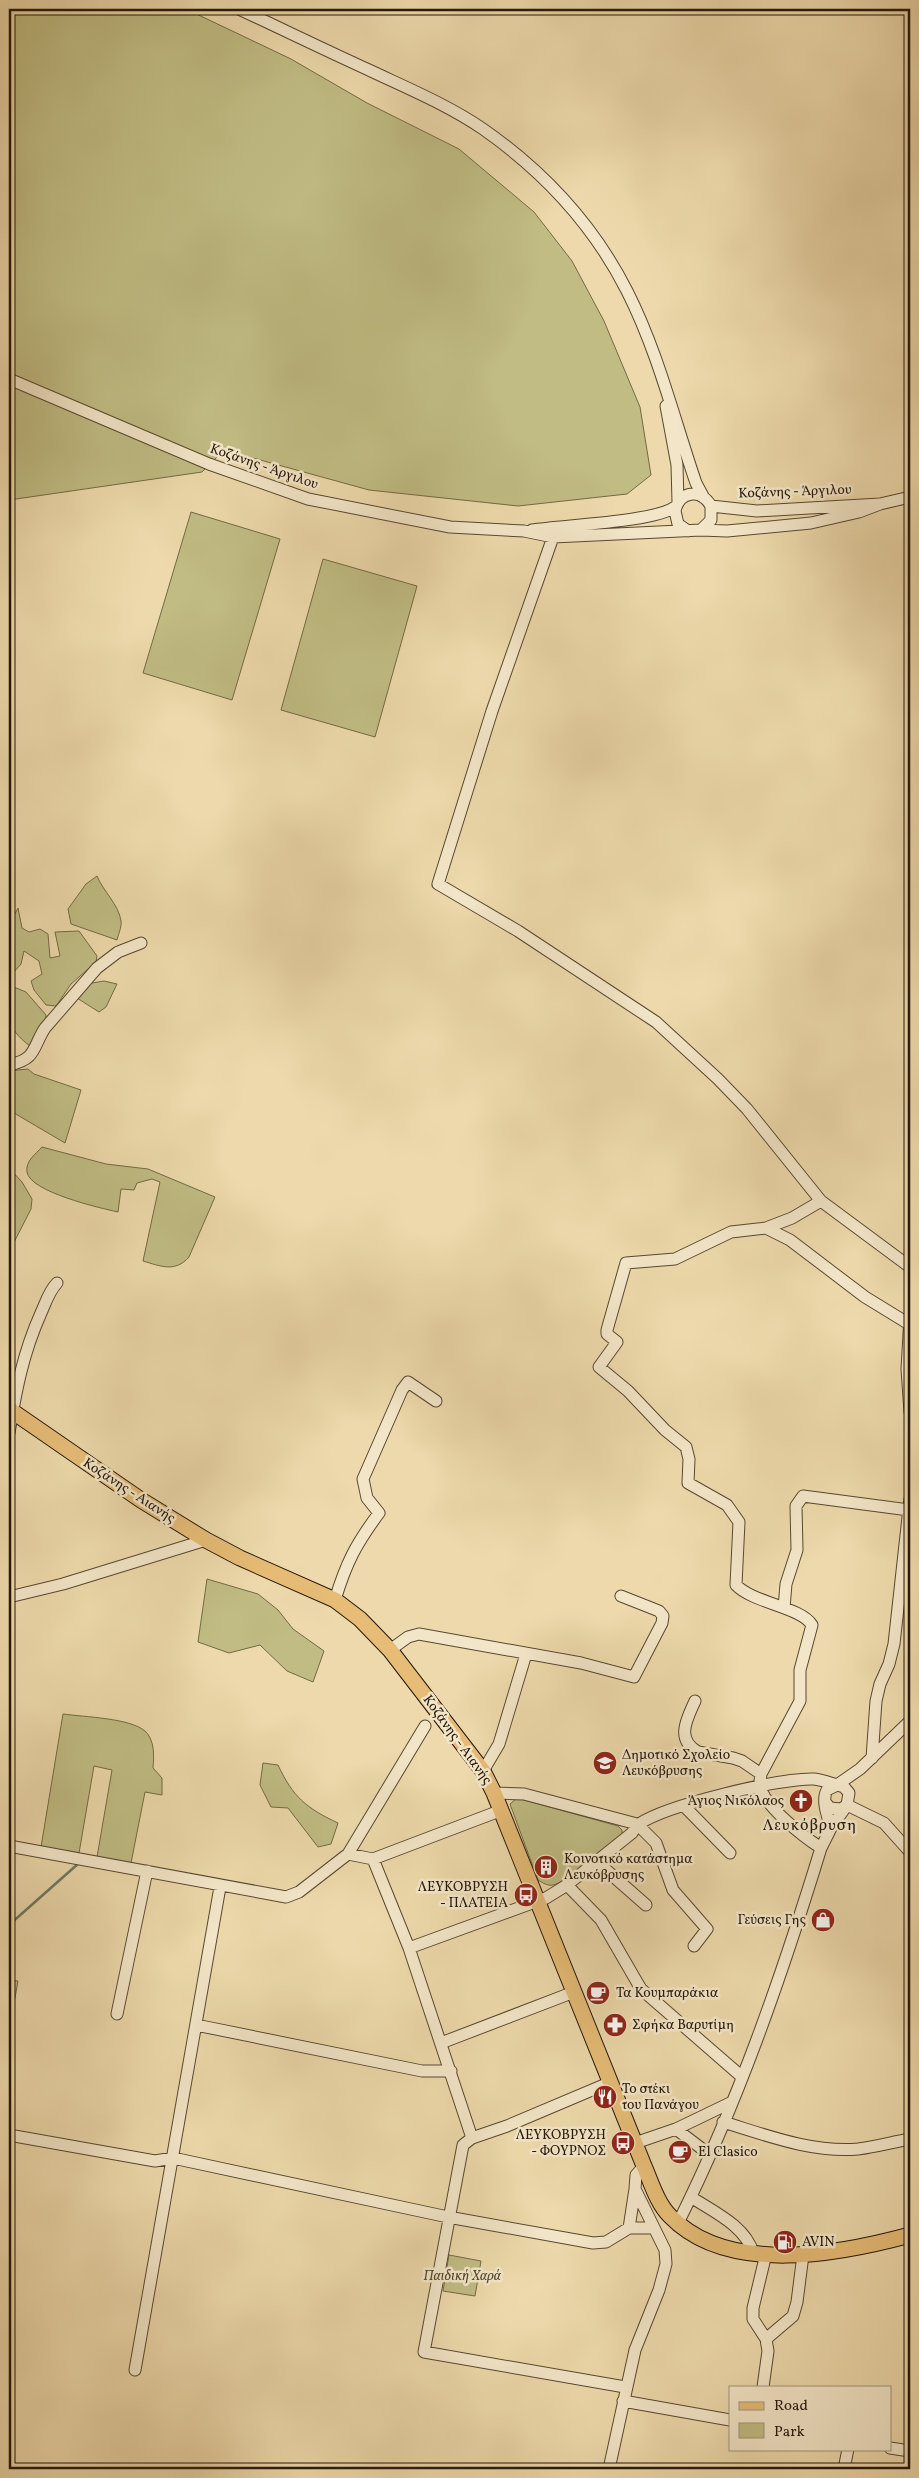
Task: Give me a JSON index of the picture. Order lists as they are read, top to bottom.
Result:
{
  "streets": {
    "main road": ["Κοζάνης - Αιανής"],
    "street": ["Κοζάνης - Άργιλου"]
  },
  "districts": ["Λευκόβρυση"],
  "parks": ["Παιδική Χαρά"],
  "places": {
    "school or university": ["Δημοτικό Σχολείο Λευκόβρυσης"],
    "church": ["Άγιος Νικόλαος"],
    "building": ["Κοινοτικό κατάστημα Λευκόβρυσης"],
    "bus stop": ["ΛΕΥΚΟΒΡΥΣΗ - ΠΛΑΤΕΙΑ", "ΛΕΥΚΟΒΡΥΣΗ - ΦΟΥΡΝΟΣ"],
    "shop": ["Γεύσεις Γης"],
    "cafe": ["Τα Κουμπαράκια", "El Clasico"],
    "pharmacy": ["Σφήκα Βαρυτίμη"],
    "restaurant": ["Το στέκι του Πανάγου"],
    "fuel station": ["AVIN"]
  },
  "legend": ["Road", "Park"]
}
